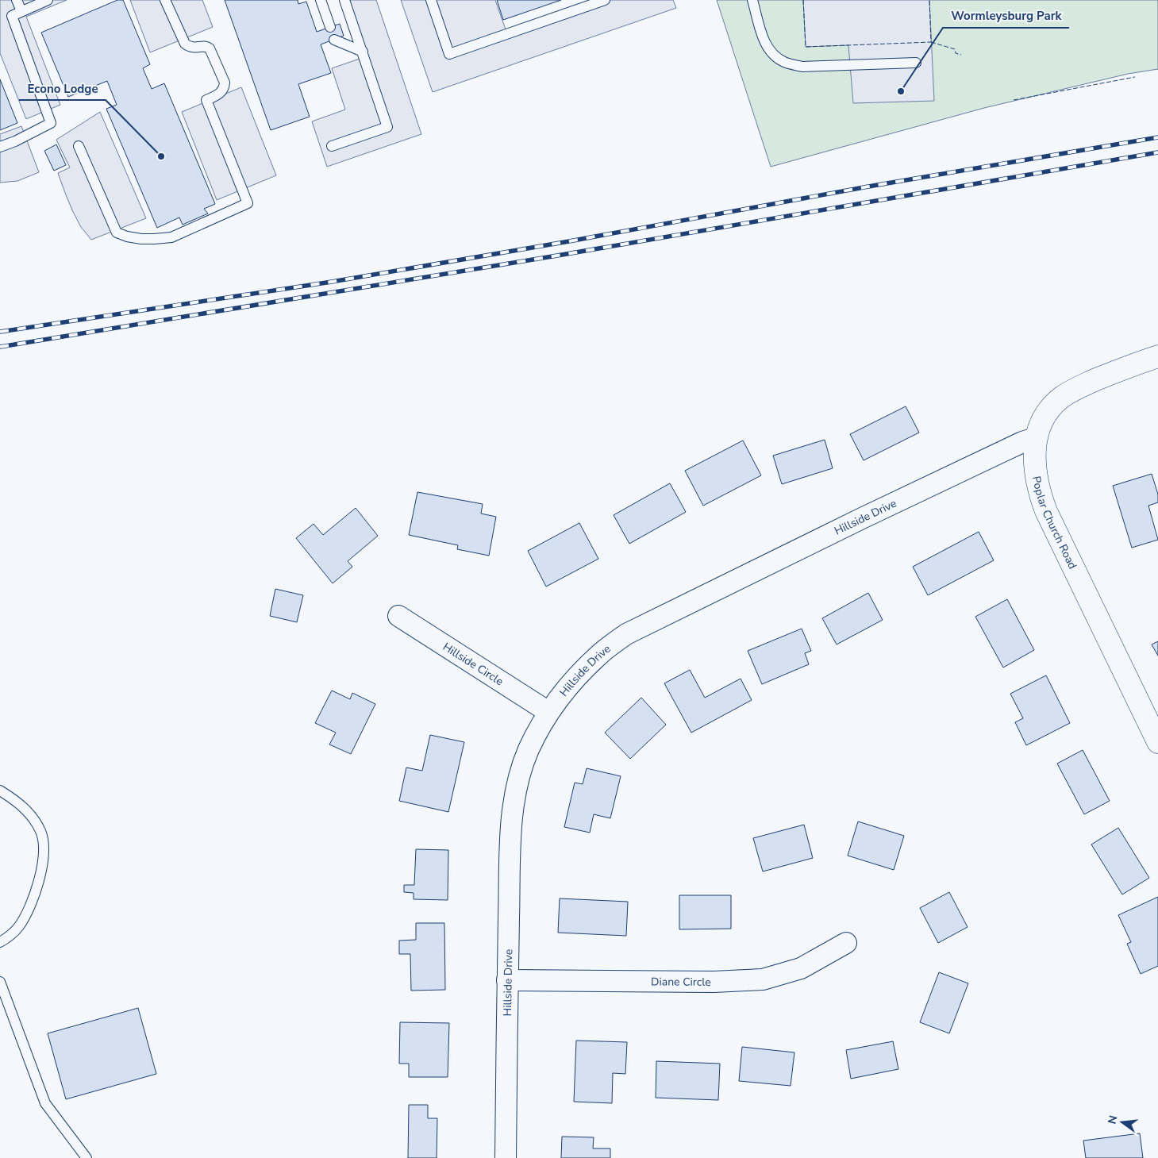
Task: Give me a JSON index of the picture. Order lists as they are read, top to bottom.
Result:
{
  "streets": {
    "street": [
      "Hillside Drive",
      "Poplar Church Road",
      "Hillside Circle",
      "Diane Circle"
    ]
  },
  "crossings": [
    ["Hillside Drive", "Poplar Church Road"],
    ["Hillside Drive", "Hillside Circle"],
    ["Hillside Drive", "Diane Circle"]
  ],
  "places": ["Wormleysburg Park", "Econo Lodge"],
  "north": "left"
}
